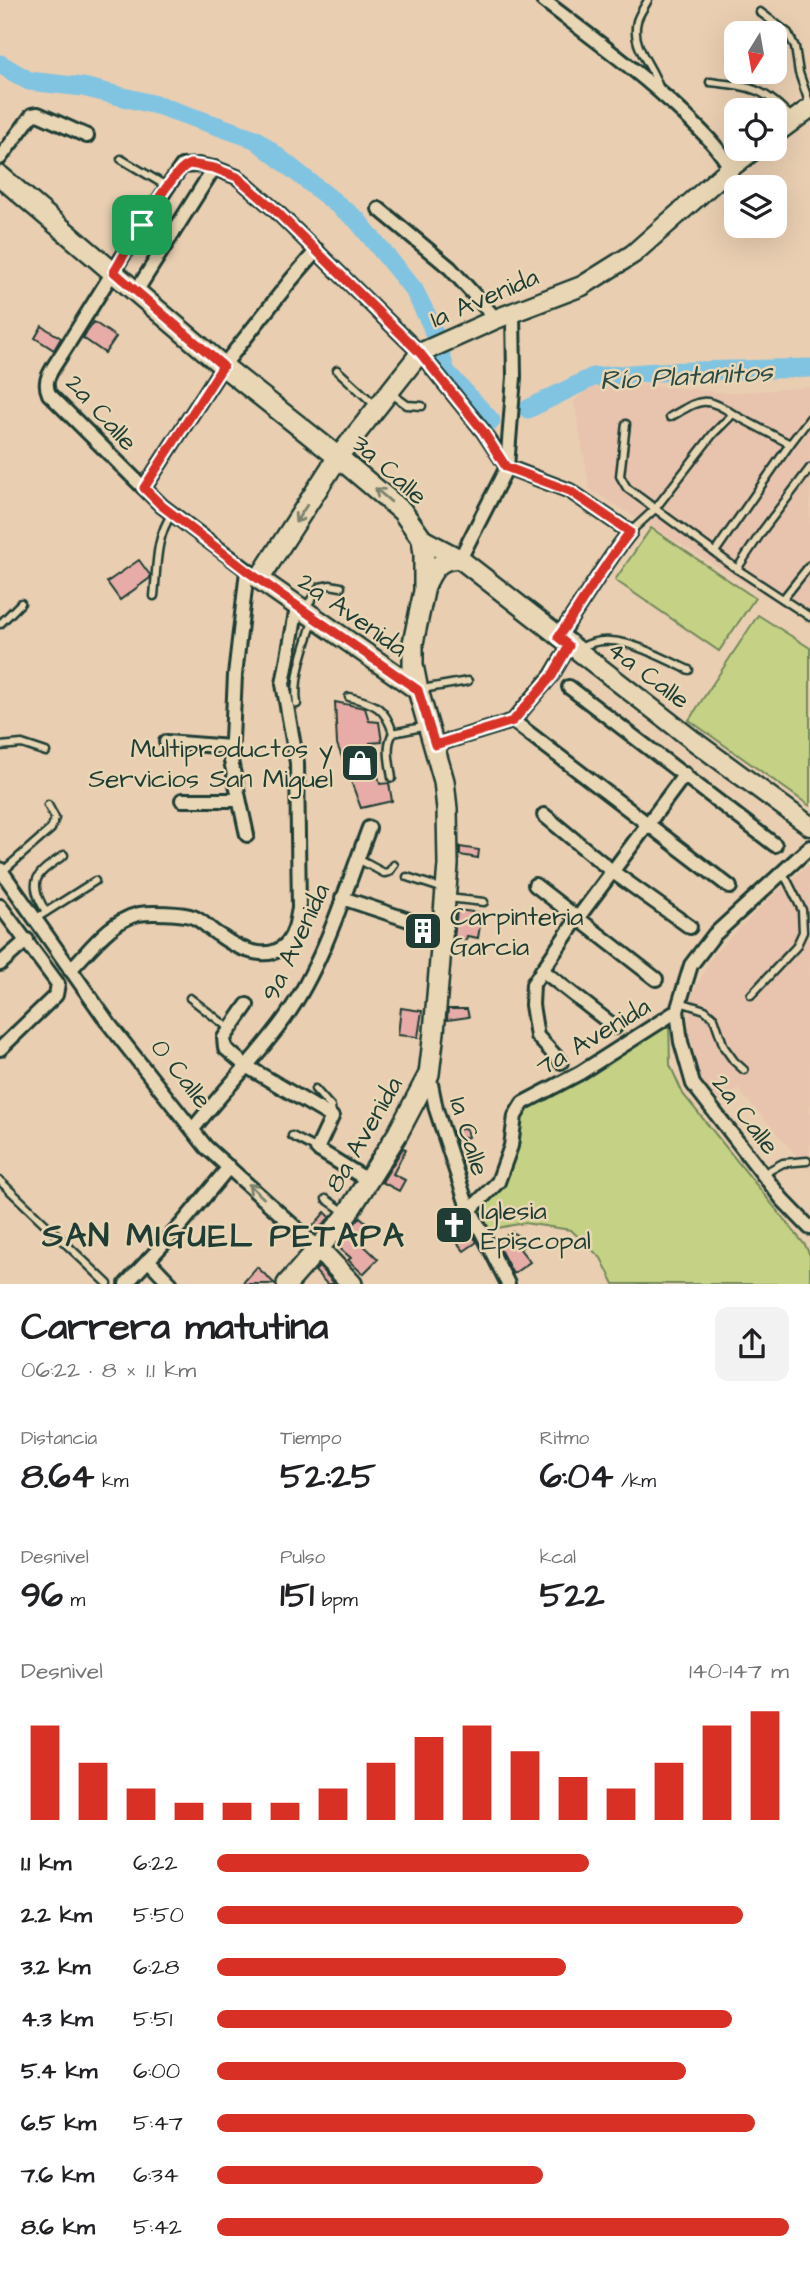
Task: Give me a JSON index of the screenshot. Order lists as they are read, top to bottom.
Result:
{
  "streets": {
    "main road": [
      "1a Avenida",
      "3a Calle",
      "2a Avenida",
      "0 Calle",
      "8a Avenida"
    ],
    "street": [
      "2a Calle",
      "4a Calle",
      "9a Avenida",
      "7a Avenida",
      "1a Calle"
    ]
  },
  "crossings": [
    ["1a Avenida", "2a Calle"],
    ["1a Avenida", "3a Calle"],
    ["1a Avenida", "2a Avenida"],
    ["2a Calle", "3a Calle"],
    ["2a Calle", "2a Avenida"],
    ["2a Calle", "7a Avenida"],
    ["3a Calle", "2a Avenida"],
    ["3a Calle", "4a Calle"],
    ["3a Calle", "8a Avenida"],
    ["3a Calle", "1a Calle"],
    ["9a Avenida", "0 Calle"],
    ["7a Avenida", "1a Calle"],
    ["0 Calle", "8a Avenida"],
    ["8a Avenida", "1a Calle"]
  ],
  "districts": ["SAN MIGUEL PETAPA"],
  "water": ["Río Platanitos"],
  "places": {
    "shop": ["Multiproductos y Servicios San Miguel"],
    "building": ["Carpinteria Garcia"],
    "church": ["Iglesia Episcopal"]
  },
  "north": "bottom",
  "page": {
    "heading": ["Carrera matutina", "06:22 · 8 × 1.1 km"],
    "stats": [
      ["Distancia", "8.64 km"],
      ["Tiempo", "52:25"],
      ["Ritmo", "6:04 /km"],
      ["Desnivel", "96 m"],
      ["Pulso", "151 bpm"],
      ["kcal", "522"]
    ],
    "chart": ["Desnivel", "140–147 m"],
    "list": [
      {
        "name": "1.1 km",
        "note": "6:22"
      },
      {
        "name": "2.2 km",
        "note": "5:50"
      },
      {
        "name": "3.2 km",
        "note": "6:28"
      },
      {
        "name": "4.3 km",
        "note": "5:51"
      },
      {
        "name": "5.4 km",
        "note": "6:00"
      },
      {
        "name": "6.5 km",
        "note": "5:47"
      },
      {
        "name": "7.6 km",
        "note": "6:34"
      },
      {
        "name": "8.6 km",
        "note": "5:42"
      }
    ]
  }
}
